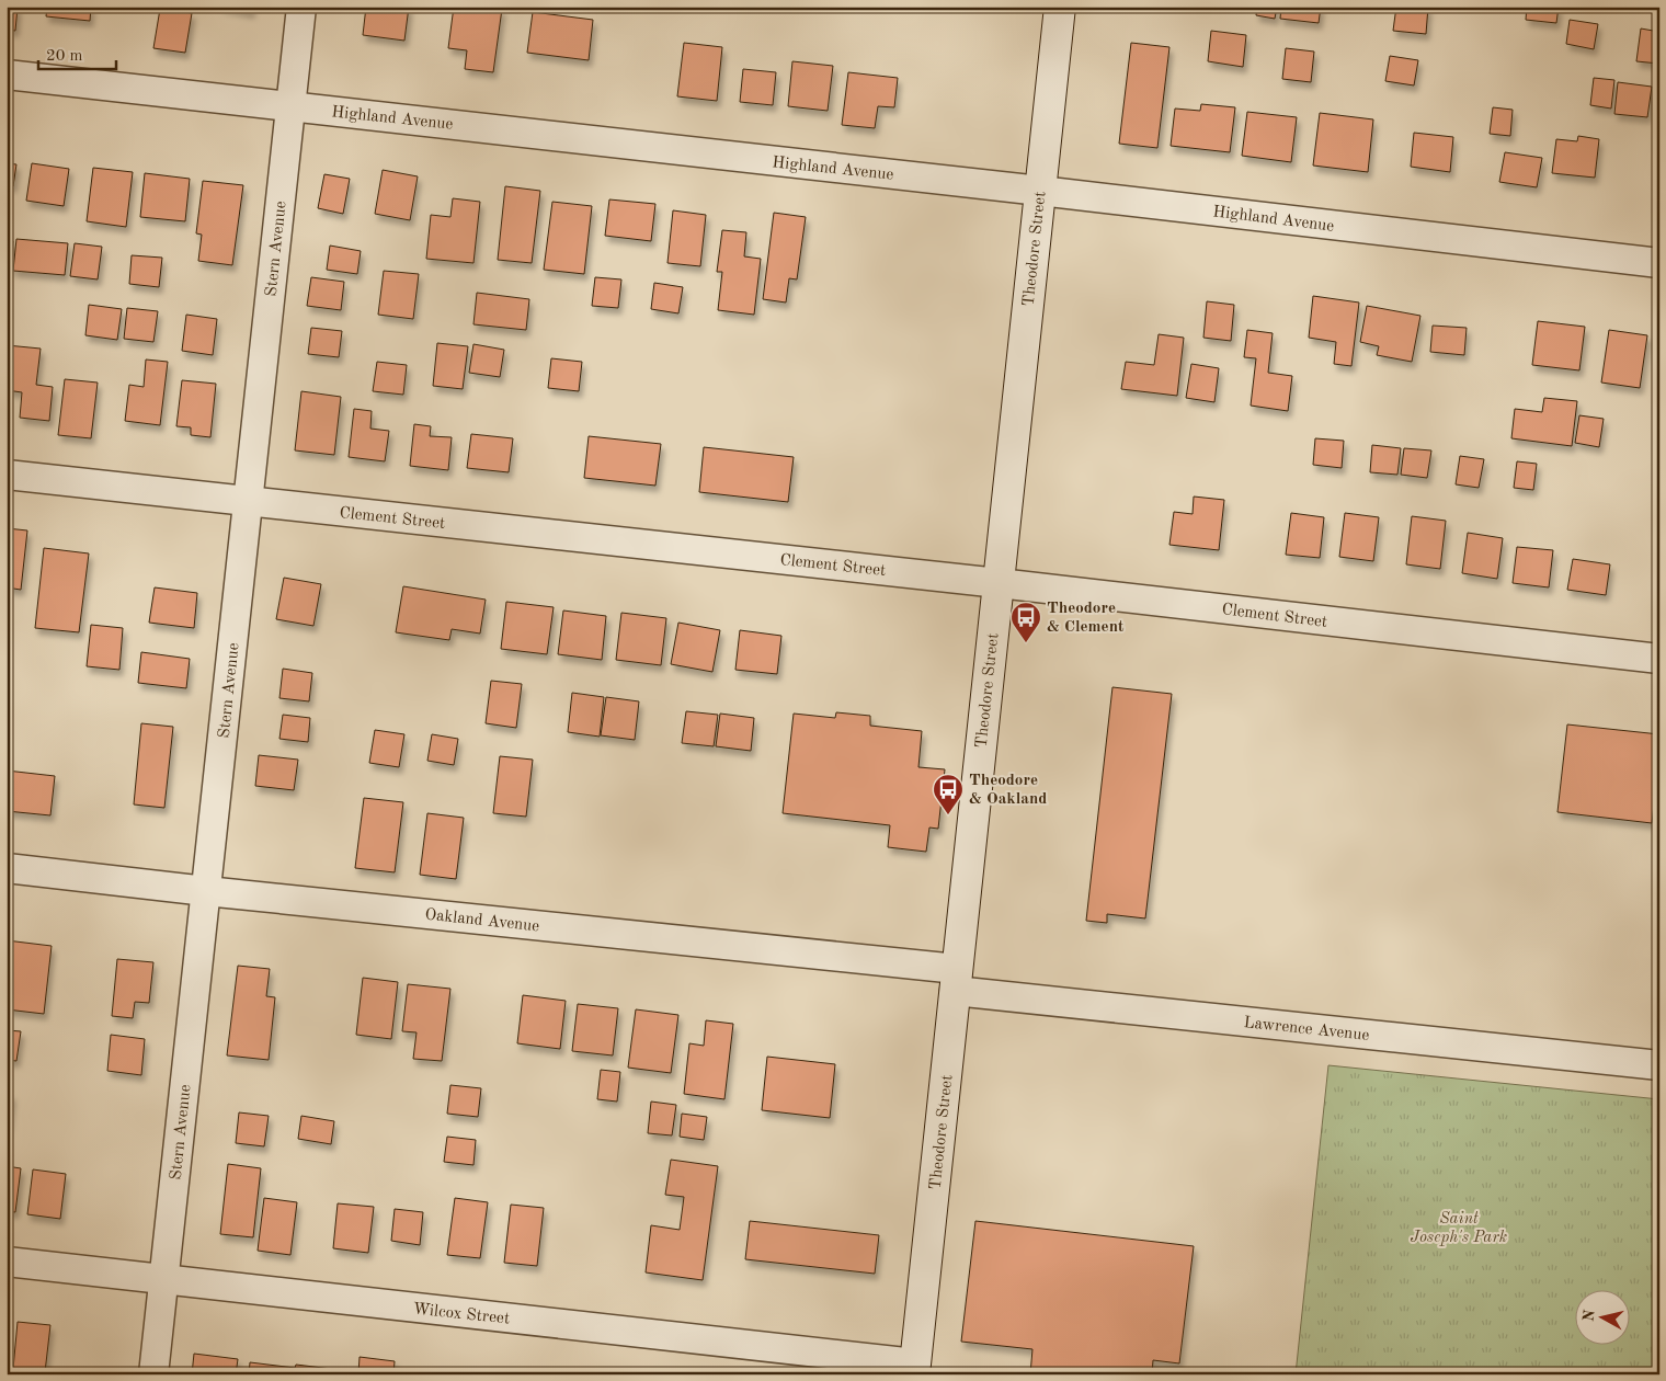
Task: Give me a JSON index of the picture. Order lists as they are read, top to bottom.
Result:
{
  "streets": {
    "main road": ["Theodore Street"],
    "street": [
      "Highland Avenue",
      "Stern Avenue",
      "Clement Street",
      "Oakland Avenue",
      "Lawrence Avenue",
      "Wilcox Street"
    ]
  },
  "crossings": [
    ["Highland Avenue", "Stern Avenue"],
    ["Highland Avenue", "Theodore Street"],
    ["Stern Avenue", "Clement Street"],
    ["Stern Avenue", "Oakland Avenue"],
    ["Stern Avenue", "Wilcox Street"],
    ["Theodore Street", "Clement Street"],
    ["Theodore Street", "Oakland Avenue"],
    ["Theodore Street", "Lawrence Avenue"],
    ["Theodore Street", "Wilcox Street"],
    ["Oakland Avenue", "Lawrence Avenue"]
  ],
  "parks": ["Saint Joseph's Park"],
  "places": {
    "bus stop": ["Theodore & Clement", "Theodore & Oakland"]
  },
  "scale_bar": "20 m",
  "north": "left"
}
